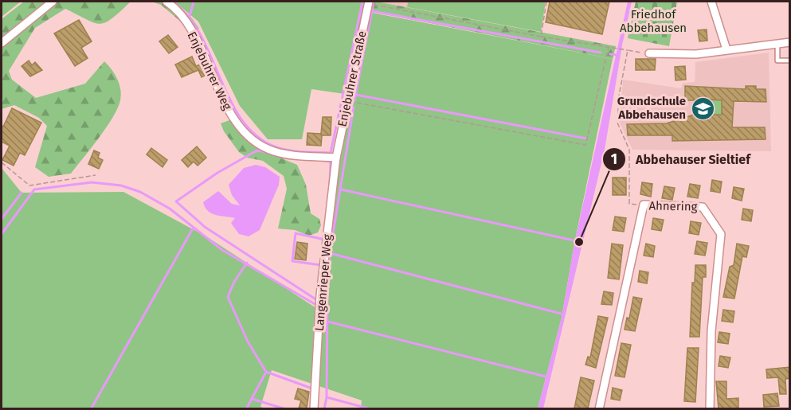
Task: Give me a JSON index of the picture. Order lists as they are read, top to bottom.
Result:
{
  "streets": {
    "street": [
      "Enjebuhrer Weg",
      "Enjebuhrer Straße",
      "Ahnering",
      "Langenrieper Weg"
    ]
  },
  "crossings": [
    ["Enjebuhrer Weg", "Enjebuhrer Straße"],
    ["Enjebuhrer Weg", "Langenrieper Weg"],
    ["Enjebuhrer Straße", "Langenrieper Weg"]
  ],
  "parks": ["Friedhof Abbehausen"],
  "places": {
    "school or university": ["Grundschule Abbehausen"],
    "other": ["Abbehauser Sieltief"]
  }
}
